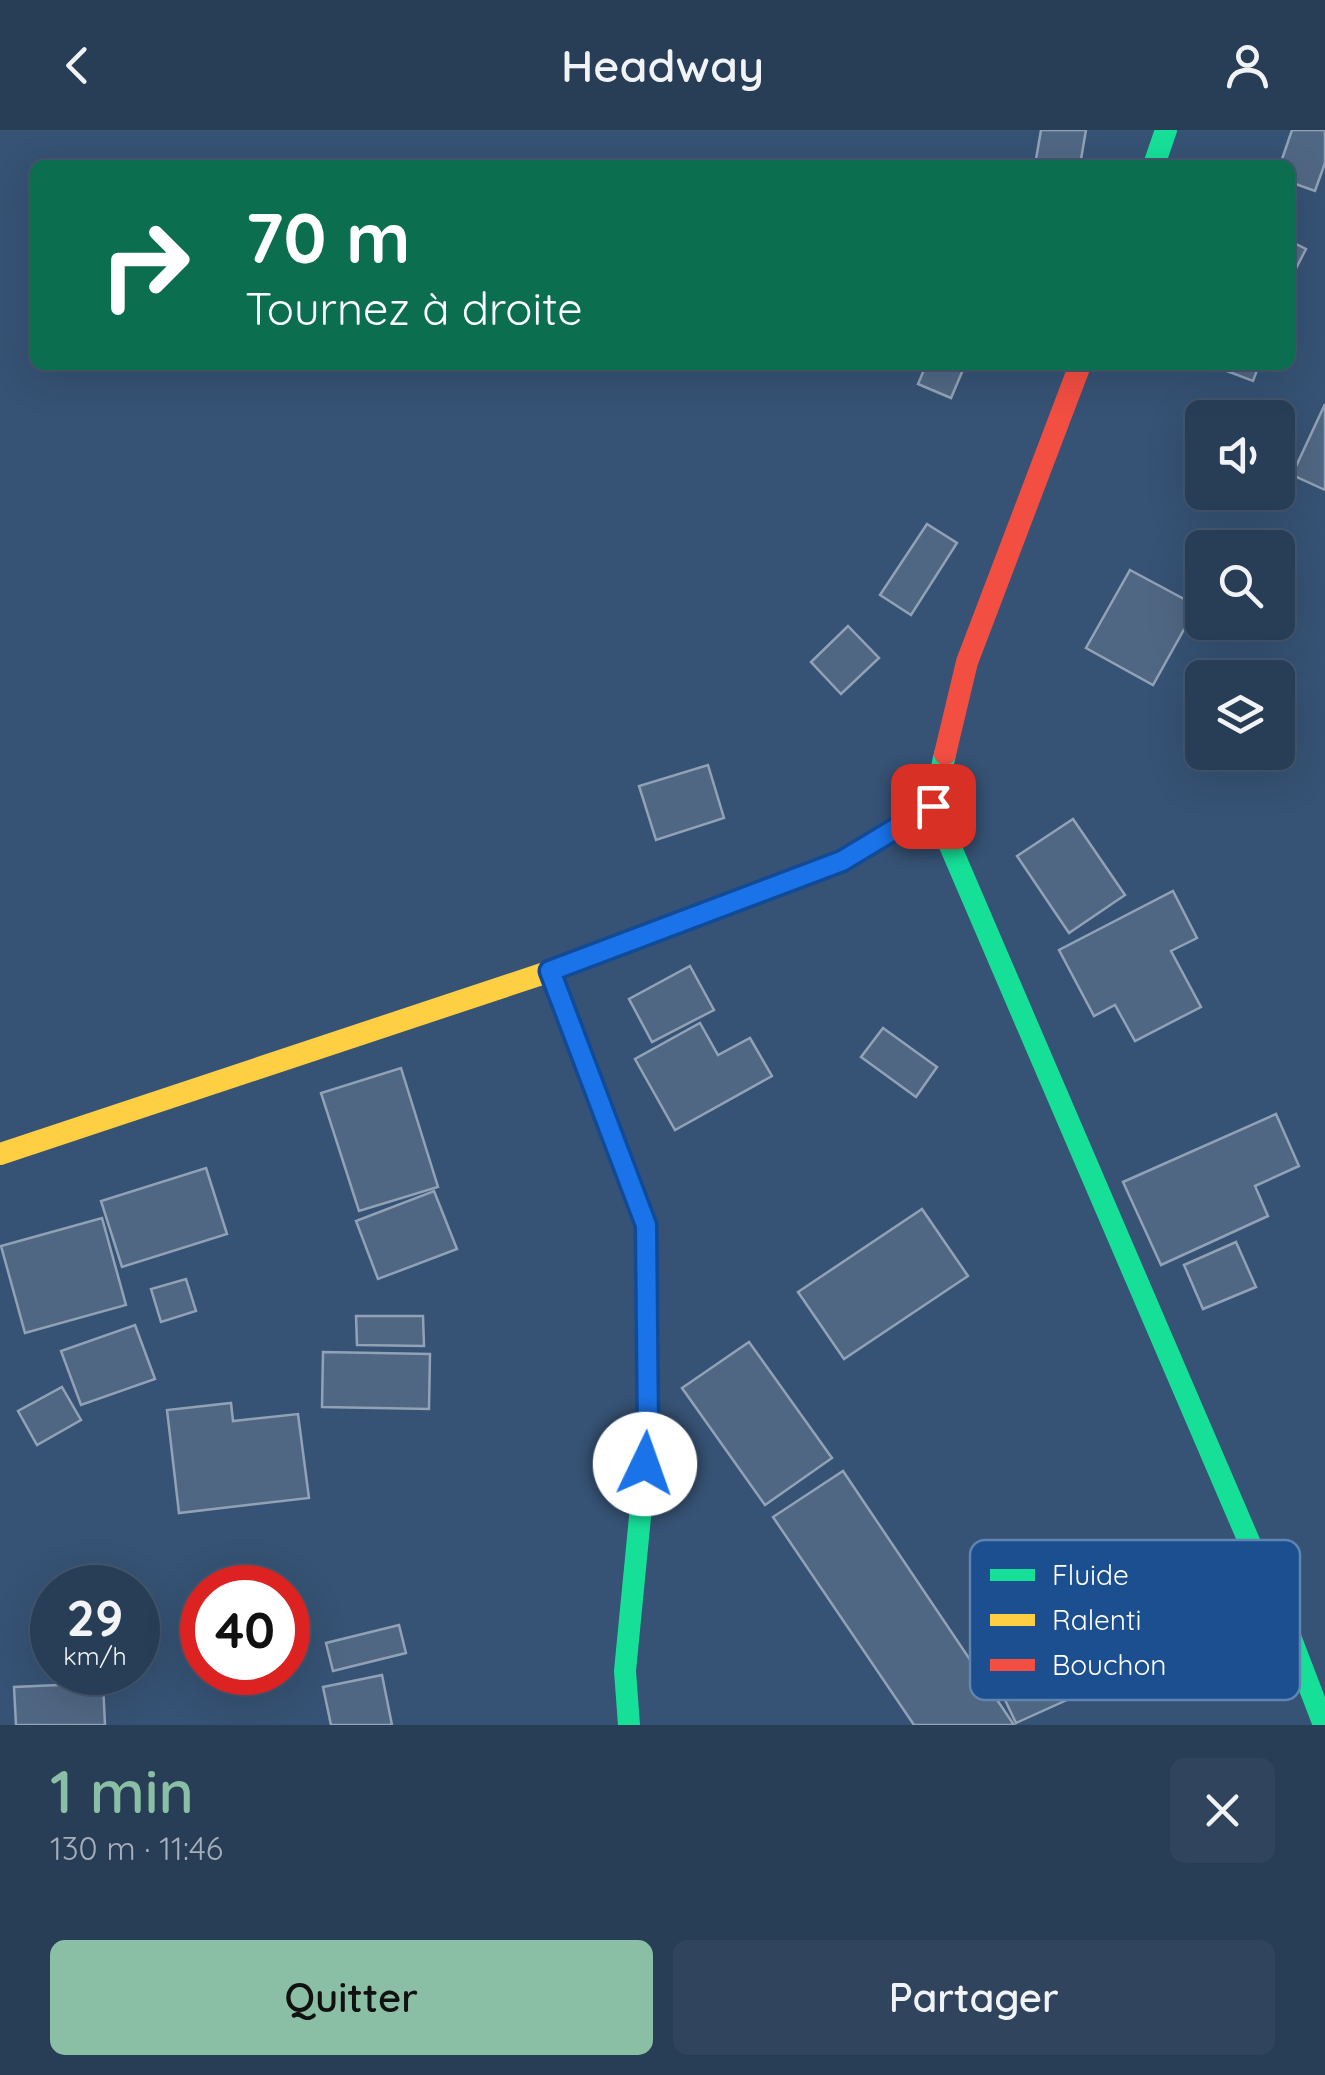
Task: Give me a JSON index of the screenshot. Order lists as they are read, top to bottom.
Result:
{
  "legend": ["Fluide", "Ralenti", "Bouchon"],
  "page": {
    "header": "Headway",
    "turn": ["70 m", "Tournez à droite"],
    "speed": "29 km/h",
    "limit": "40",
    "heading": ["1 min", "130 m · 11:46"],
    "buttons": ["Quitter", "Partager"]
  }
}
